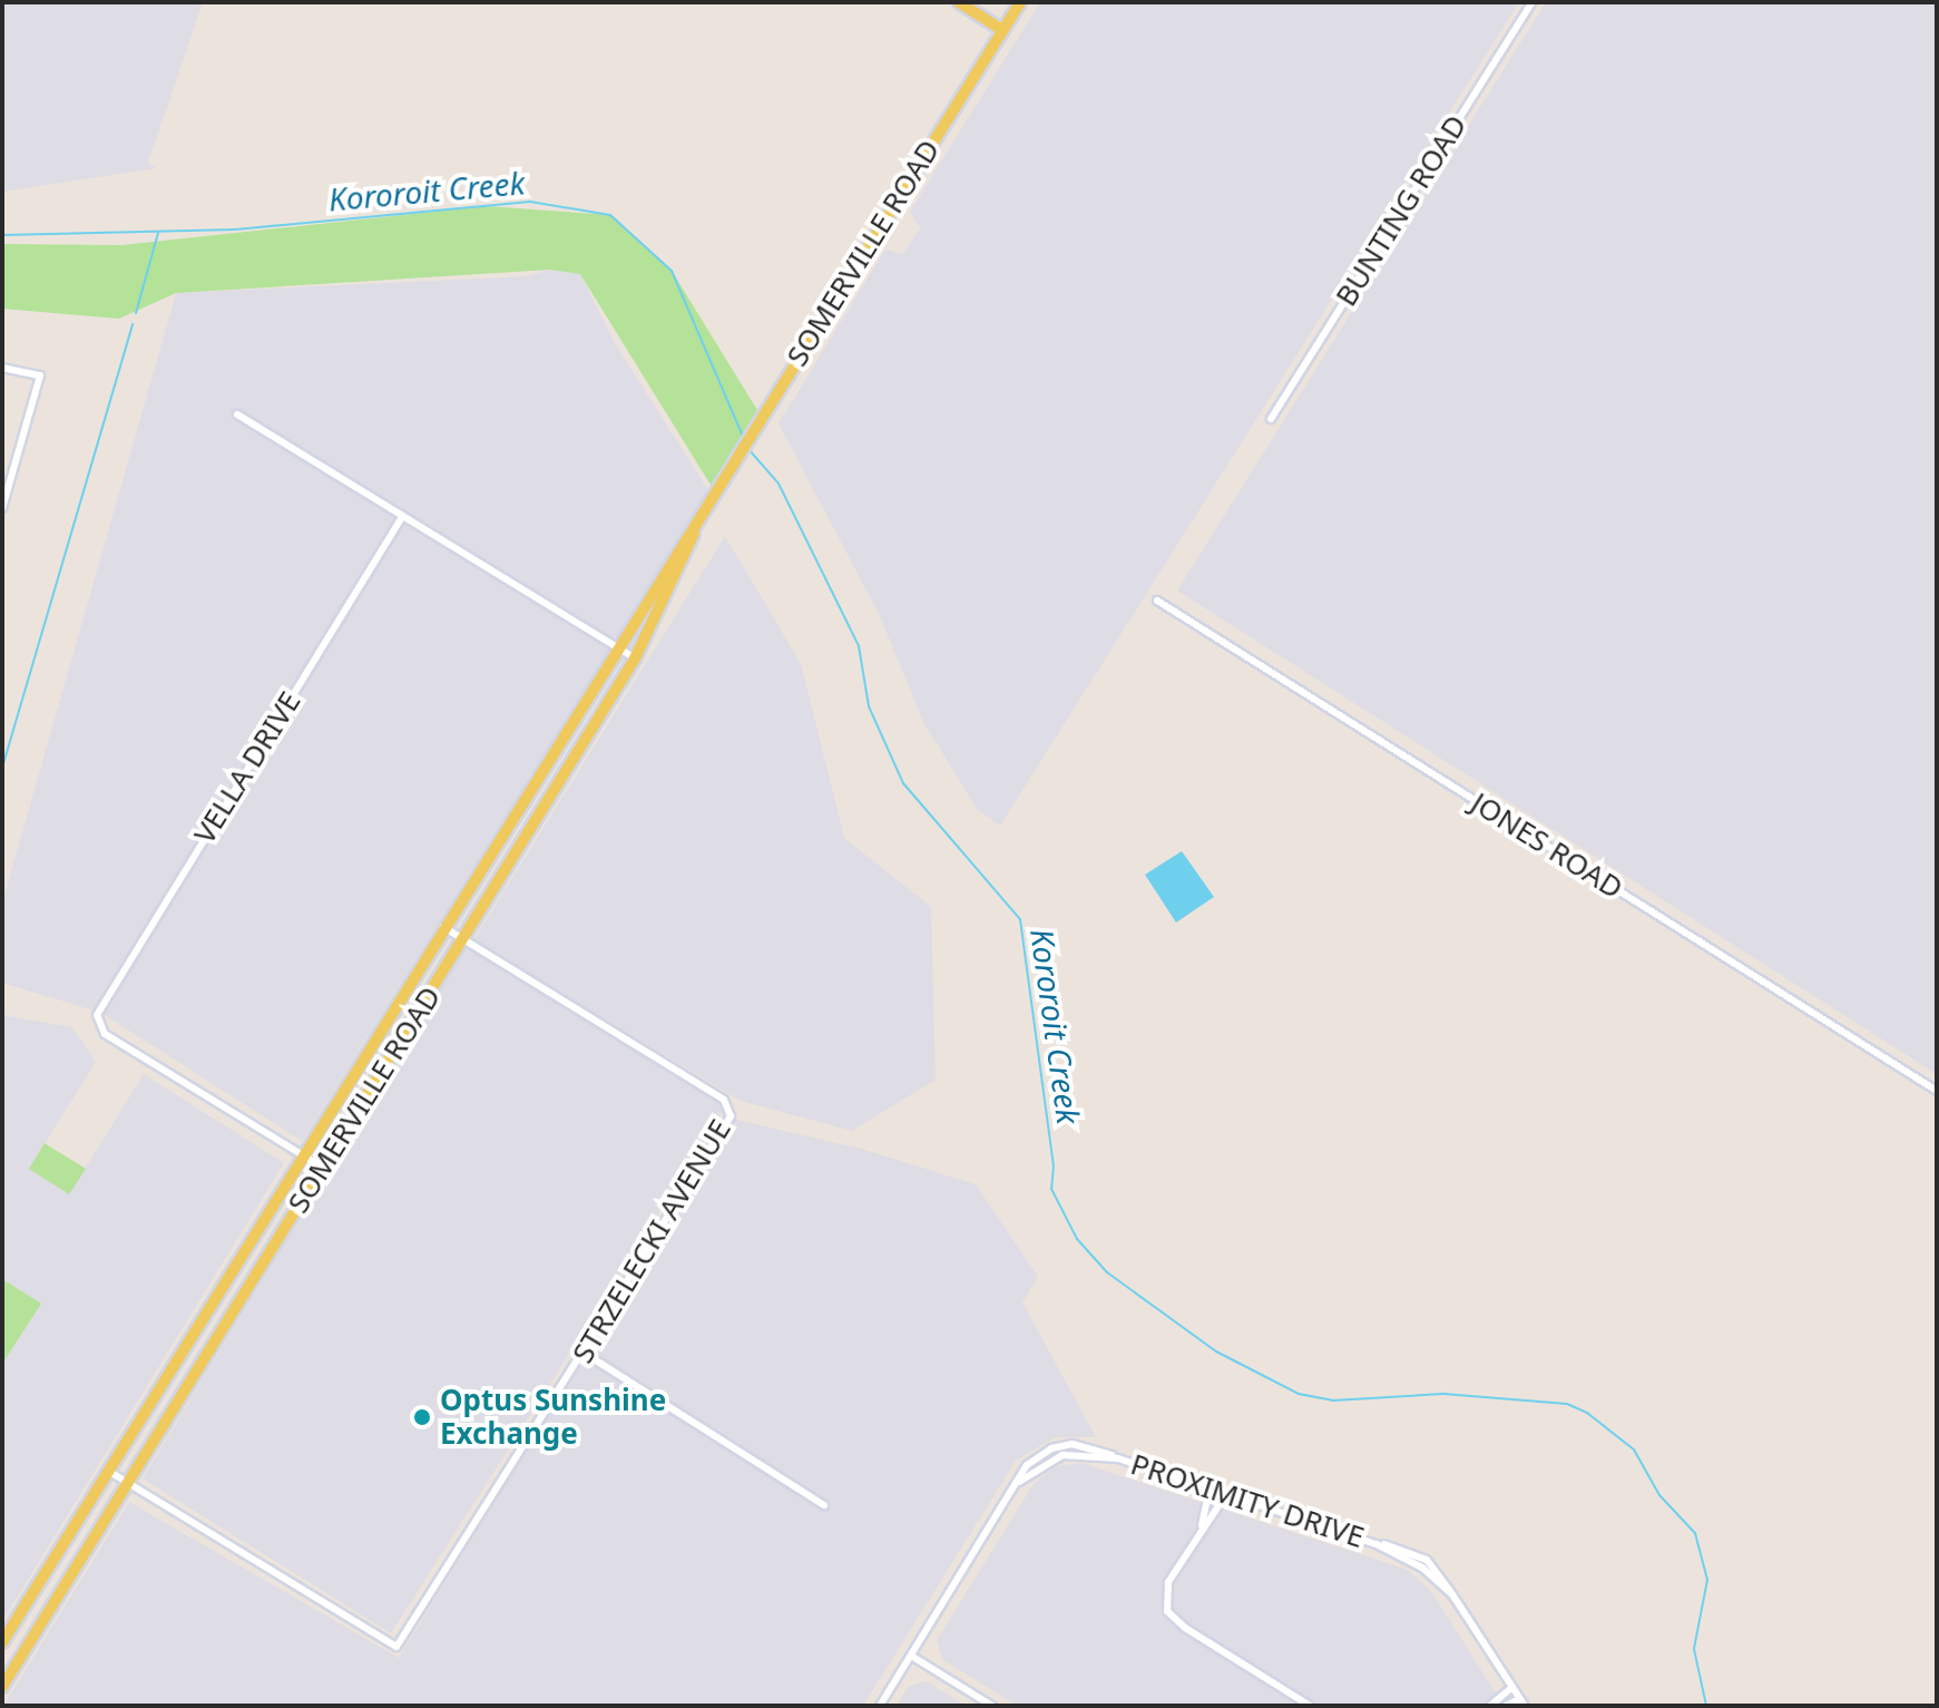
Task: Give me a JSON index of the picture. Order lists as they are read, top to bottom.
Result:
{
  "streets": {
    "main road": ["SOMERVILLE ROAD"],
    "street": [
      "BUNTING ROAD",
      "VELLA DRIVE",
      "JONES ROAD",
      "STRZELECKI AVENUE",
      "PROXIMITY DRIVE"
    ]
  },
  "crossings": [
    ["SOMERVILLE ROAD", "VELLA DRIVE"],
    ["SOMERVILLE ROAD", "STRZELECKI AVENUE"]
  ],
  "water": ["Kororoit Creek"],
  "places": ["Optus Sunshine Exchange"]
}
